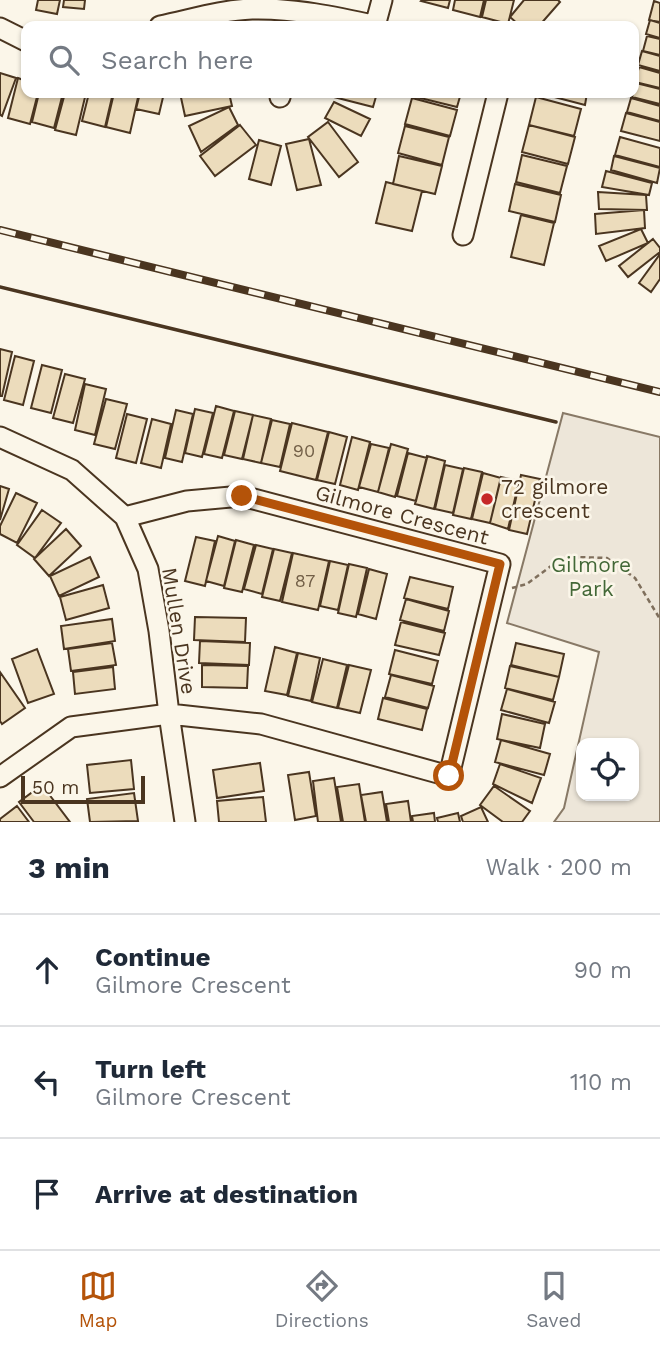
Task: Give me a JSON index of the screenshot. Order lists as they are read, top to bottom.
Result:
{
  "streets": {
    "street": ["Gilmore Crescent", "Mullen Drive"]
  },
  "crossings": [
    ["Gilmore Crescent", "Mullen Drive"]
  ],
  "parks": ["Gilmore Park"],
  "places": ["72 gilmore crescent"],
  "house_numbers": ["90", "87"],
  "scale_bar": "50 m",
  "page": {
    "search": "Search here",
    "scale": "50 m",
    "heading": ["3 min", "Walk · 200 m"],
    "list": [
      ["Continue", "Gilmore Crescent", "90 m"],
      ["Turn left", "Gilmore Crescent", "110 m"],
      "Arrive at destination"
    ],
    "nav": ["Map", "Directions", "Saved"]
  }
}
